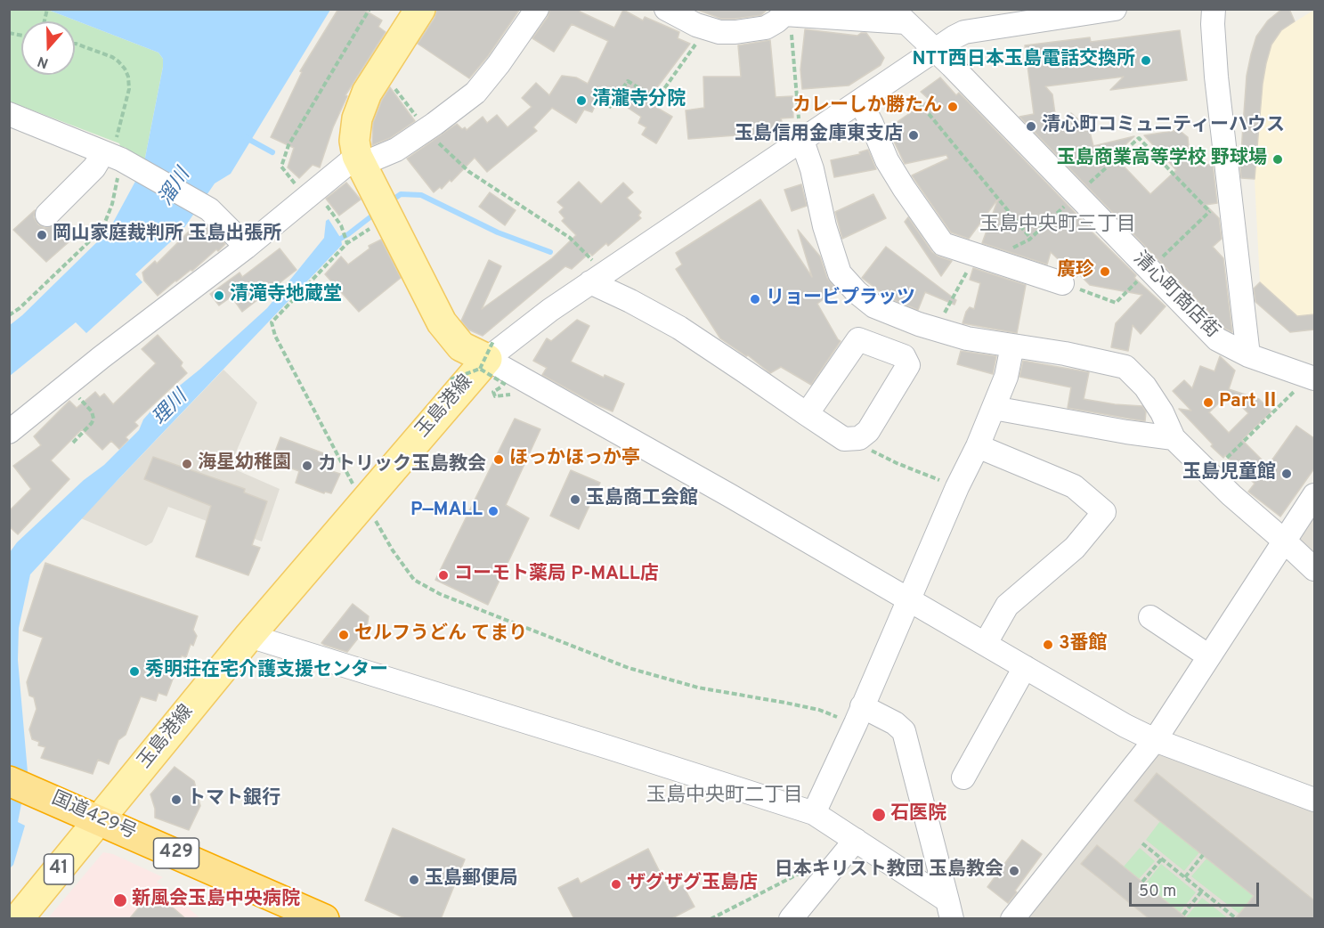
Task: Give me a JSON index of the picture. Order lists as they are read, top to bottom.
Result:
{
  "streets": {
    "highway": ["国道429号", "429"],
    "main road": ["玉島港線", "41"],
    "street": ["清心町商店街"]
  },
  "crossings": [
    ["玉島港線", "国道429号"],
    ["玉島港線", "41"],
    ["国道429号", "41"]
  ],
  "districts": ["玉島中央町三丁目", "玉島中央町二丁目"],
  "water": ["溜川", "理川"],
  "places": [
    "NTT西日本玉島電話交換所",
    "清瀧寺分院",
    "カレーしか勝たん",
    "清心町コミュニティーハウス",
    "玉島信用金庫東支店",
    "玉島商業高等学校 野球場",
    "岡山家庭裁判所 玉島出張所",
    "廣珍",
    "清滝寺地蔵堂",
    "リョービプラッツ",
    "Part Ⅱ",
    "ほっかほっか亭",
    "海星幼稚園",
    "カトリック玉島教会",
    "玉島児童館",
    "玉島商工会館",
    "P―MALL",
    "コーモト薬局 P-MALL店",
    "セルフうどん てまり",
    "3番館",
    "秀明荘在宅介護支援センター",
    "トマト銀行",
    "石医院",
    "日本キリスト教団 玉島教会",
    "玉島郵便局",
    "ザグザグ玉島店",
    "新風会玉島中央病院"
  ],
  "scale_bar": "50 m",
  "north": "bottom"
}
